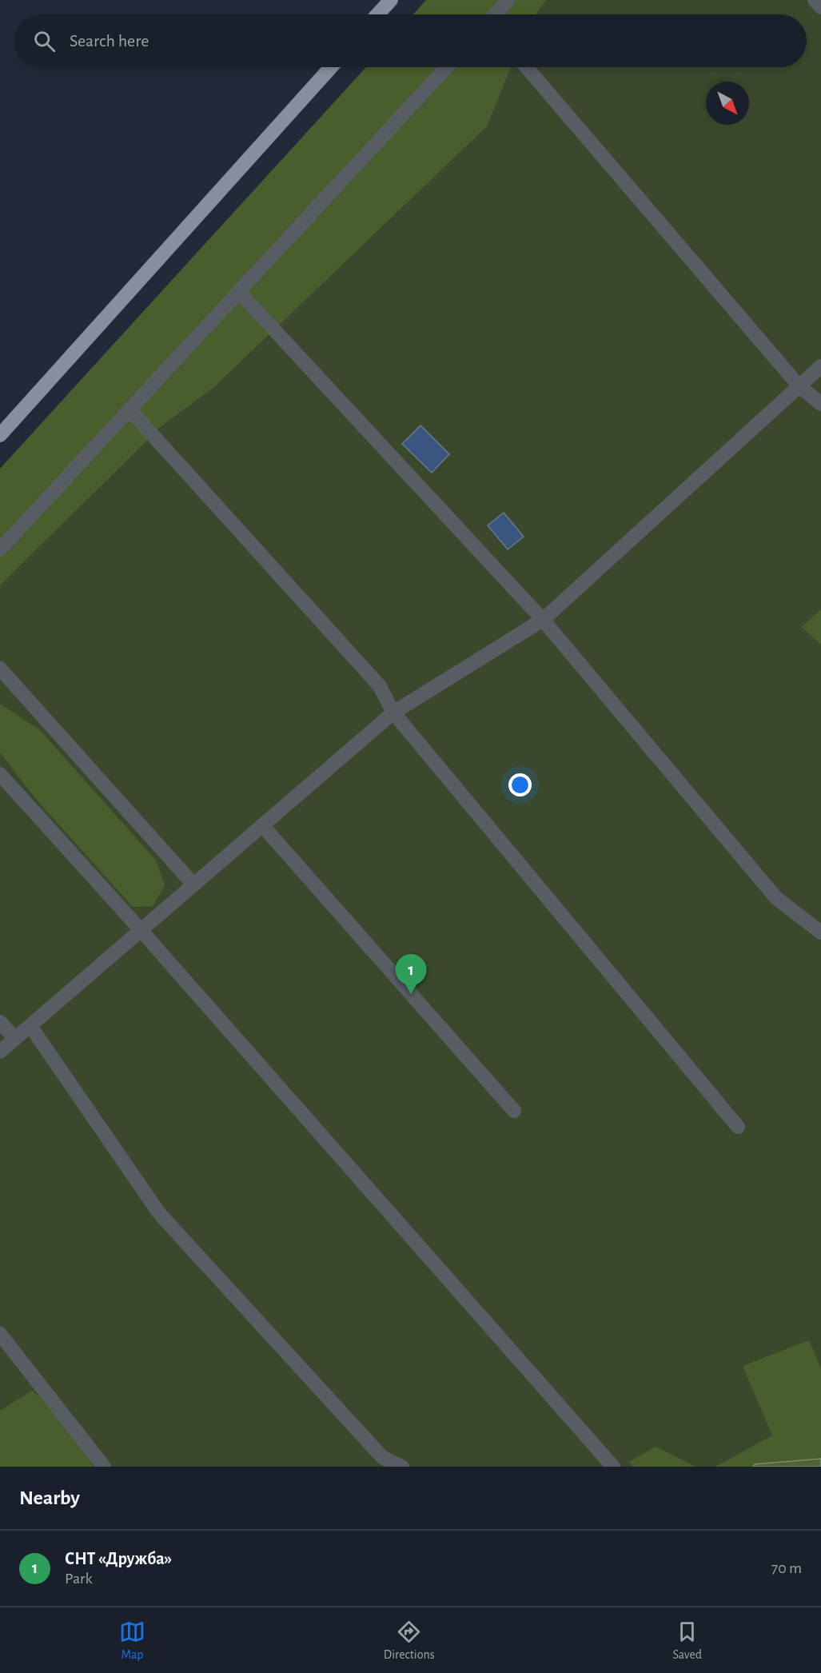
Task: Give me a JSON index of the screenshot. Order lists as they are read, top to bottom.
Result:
{
  "north": "bottom right",
  "page": {
    "search": "Search here",
    "pins": "1",
    "heading": "Nearby",
    "list": [
      {
        "mark": "1",
        "name": "СНТ «Дружба»",
        "note": "Park",
        "value": "70 m"
      }
    ],
    "nav": ["Map", "Directions", "Saved"]
  }
}
